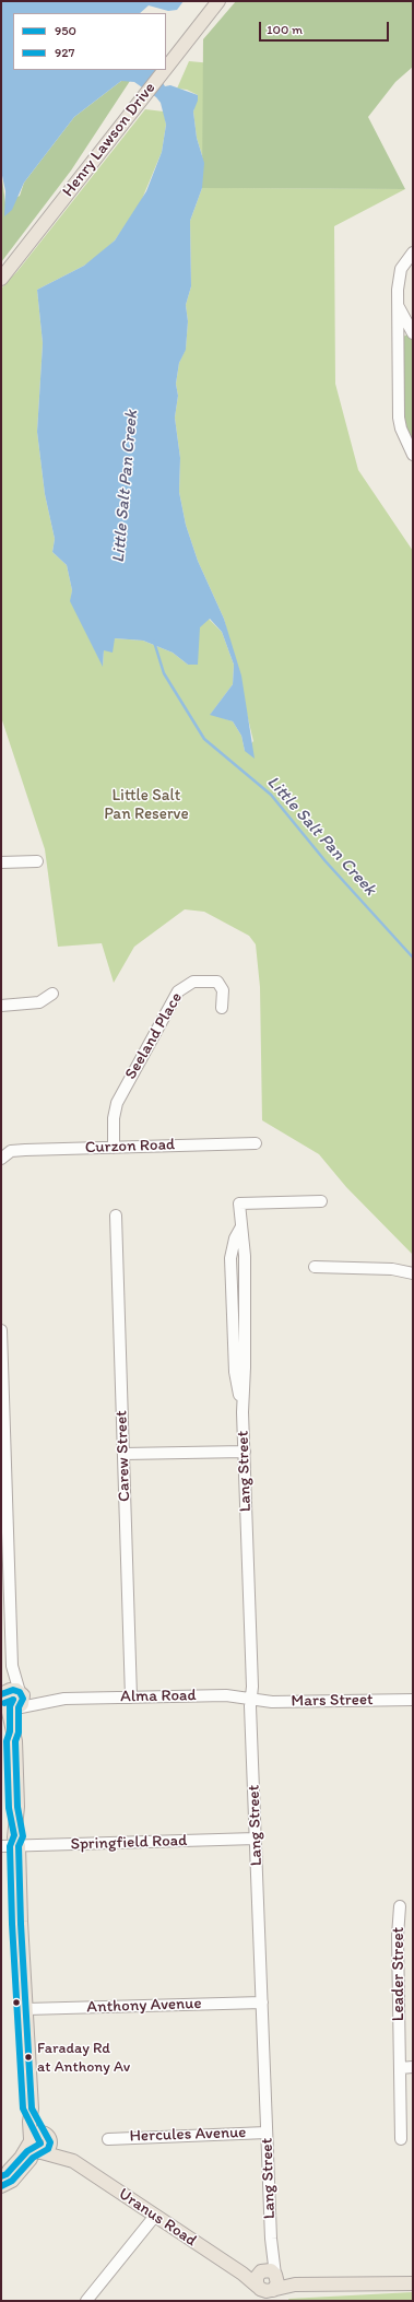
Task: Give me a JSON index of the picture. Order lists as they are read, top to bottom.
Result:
{
  "streets": {
    "main road": ["Henry Lawson Drive", "Uranus Road"],
    "street": [
      "Seeland Place",
      "Curzon Road",
      "Carew Street",
      "Lang Street",
      "Alma Road",
      "Mars Street",
      "Springfield Road",
      "Leader Street",
      "Anthony Avenue",
      "Hercules Avenue"
    ]
  },
  "crossings": [
    ["Seeland Place", "Curzon Road"],
    ["Carew Street", "Alma Road"],
    ["Lang Street", "Alma Road"],
    ["Lang Street", "Mars Street"],
    ["Lang Street", "Springfield Road"],
    ["Lang Street", "Anthony Avenue"],
    ["Lang Street", "Hercules Avenue"],
    ["Lang Street", "Uranus Road"],
    ["Alma Road", "Mars Street"]
  ],
  "water": ["Little Salt Pan Creek"],
  "parks": ["Little Salt Pan Reserve"],
  "places": ["Faraday Rd at Anthony Av"],
  "lines": ["transit line 950", "transit line 927"],
  "legend": ["950", "927"],
  "scale_bar": "100 m"
}
